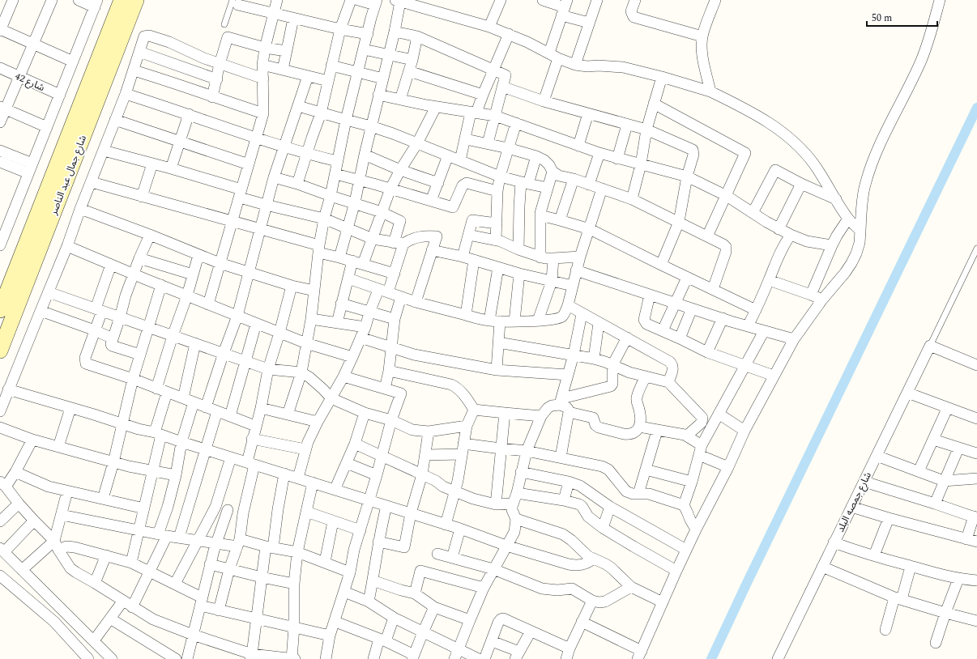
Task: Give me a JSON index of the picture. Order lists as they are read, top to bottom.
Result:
{
  "streets": {
    "main road": ["شارع جمال عبد الناصر"],
    "street": ["شارع 42", "شارع جمصه البلد"]
  },
  "scale_bar": "50 m"
}
